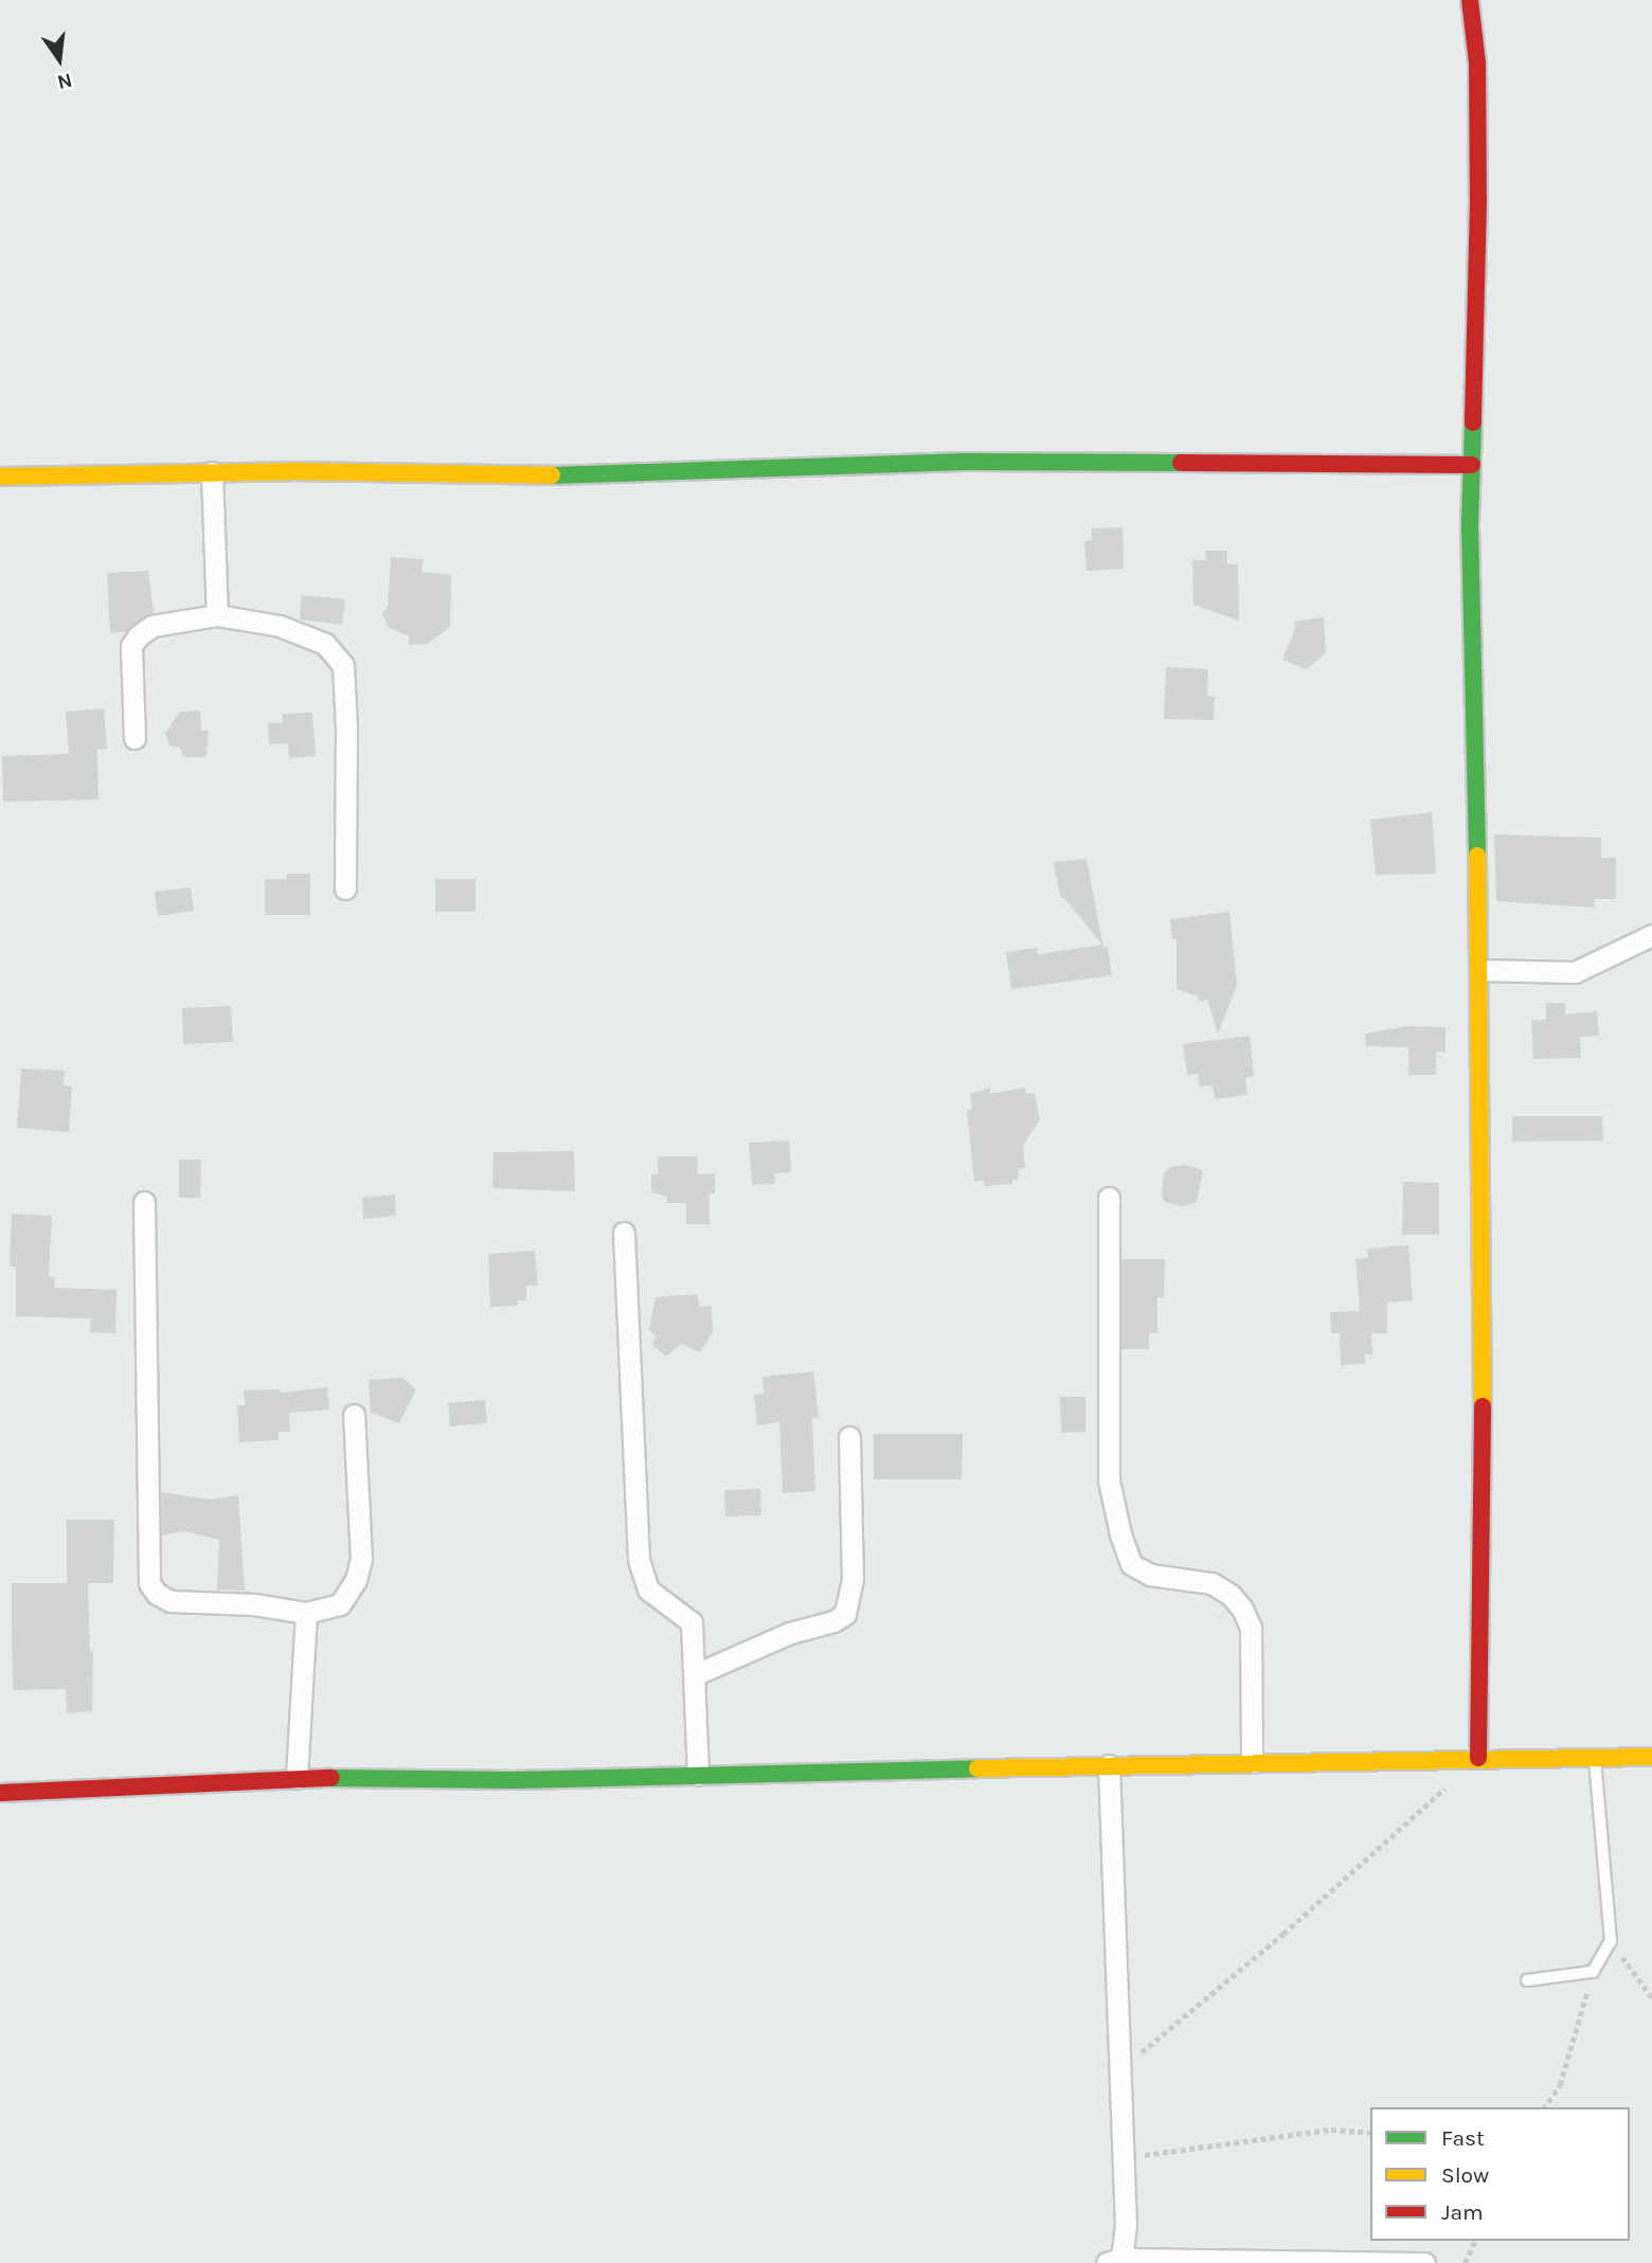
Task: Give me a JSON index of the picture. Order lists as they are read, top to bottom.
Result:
{
  "legend": ["Fast", "Slow", "Jam"],
  "north": "bottom"
}
